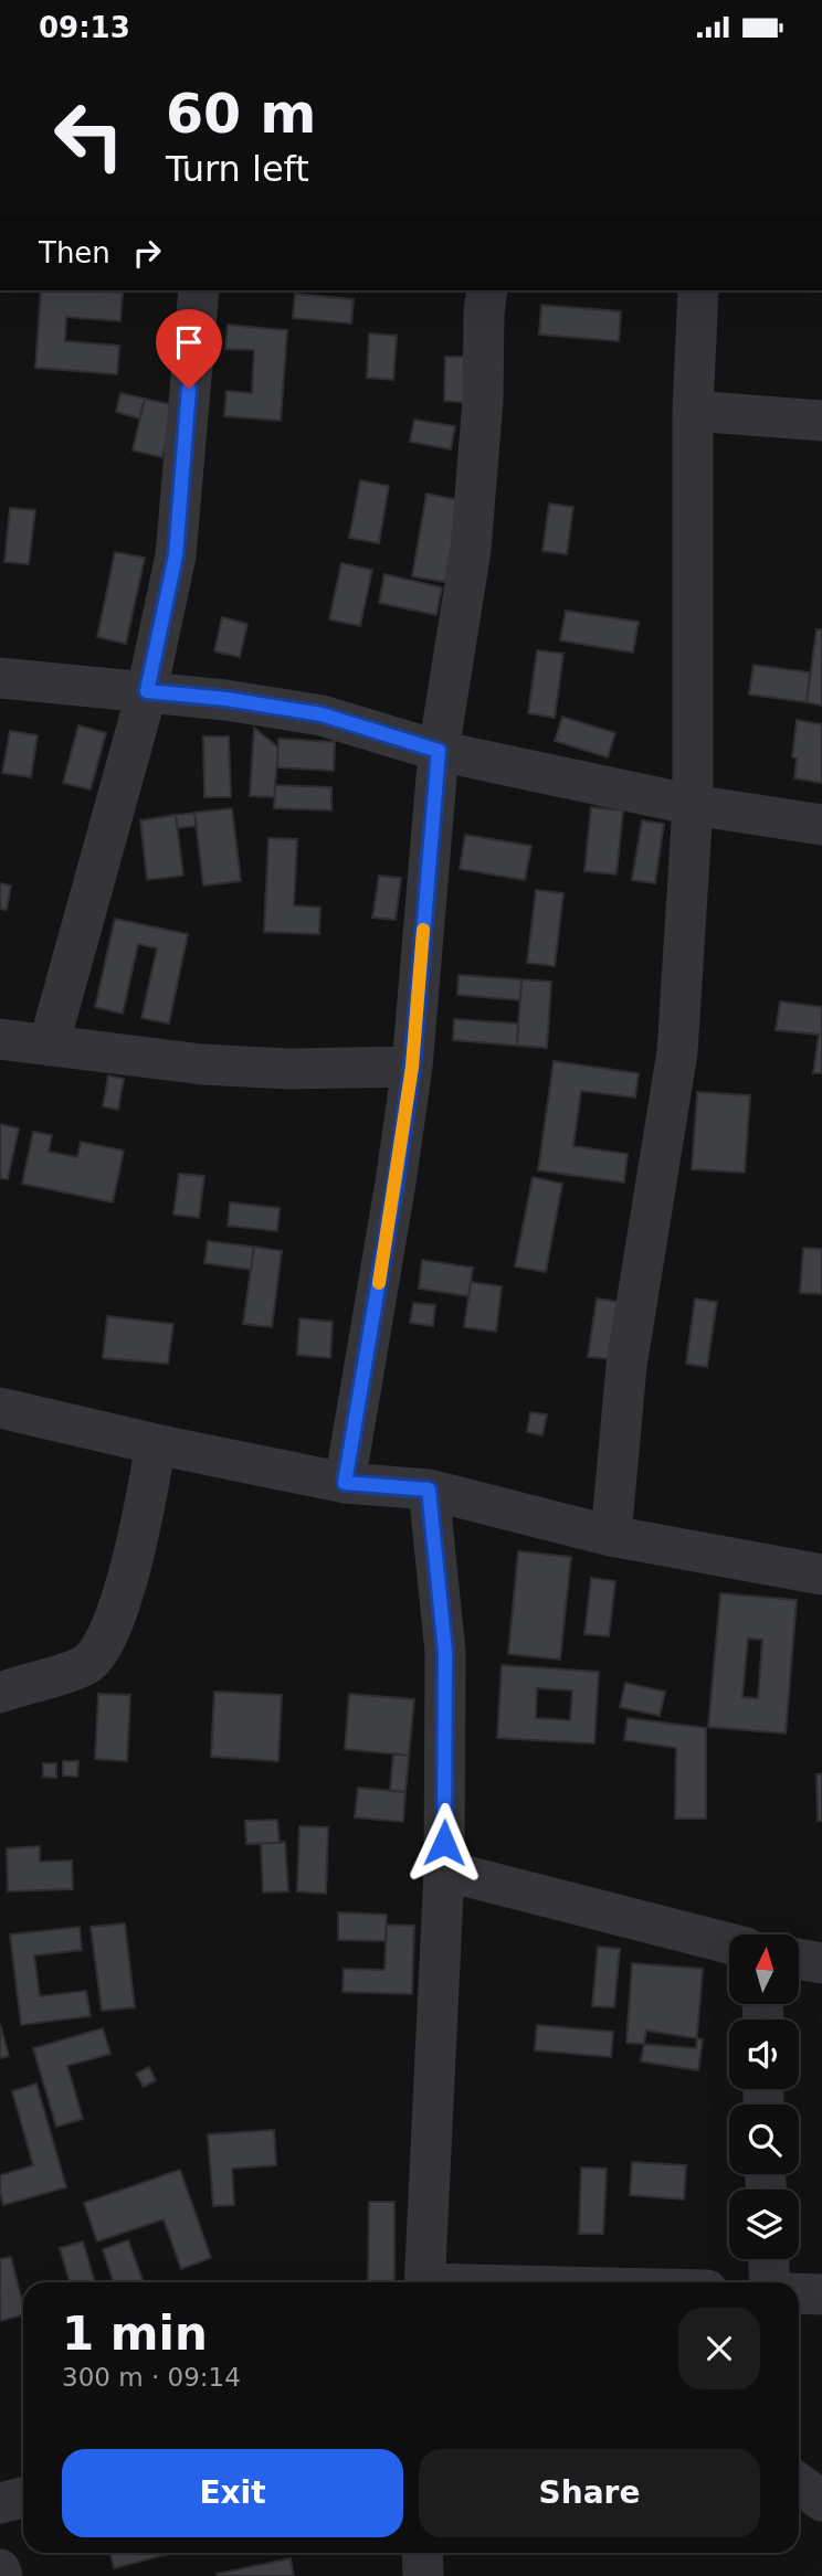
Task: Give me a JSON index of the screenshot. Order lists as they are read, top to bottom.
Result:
{
  "north": "top",
  "page": {
    "status": "09:13",
    "turn": ["60 m", "Turn left"],
    "then": "Then",
    "heading": ["1 min", "300 m · 09:14"],
    "buttons": ["Exit", "Share"]
  }
}
